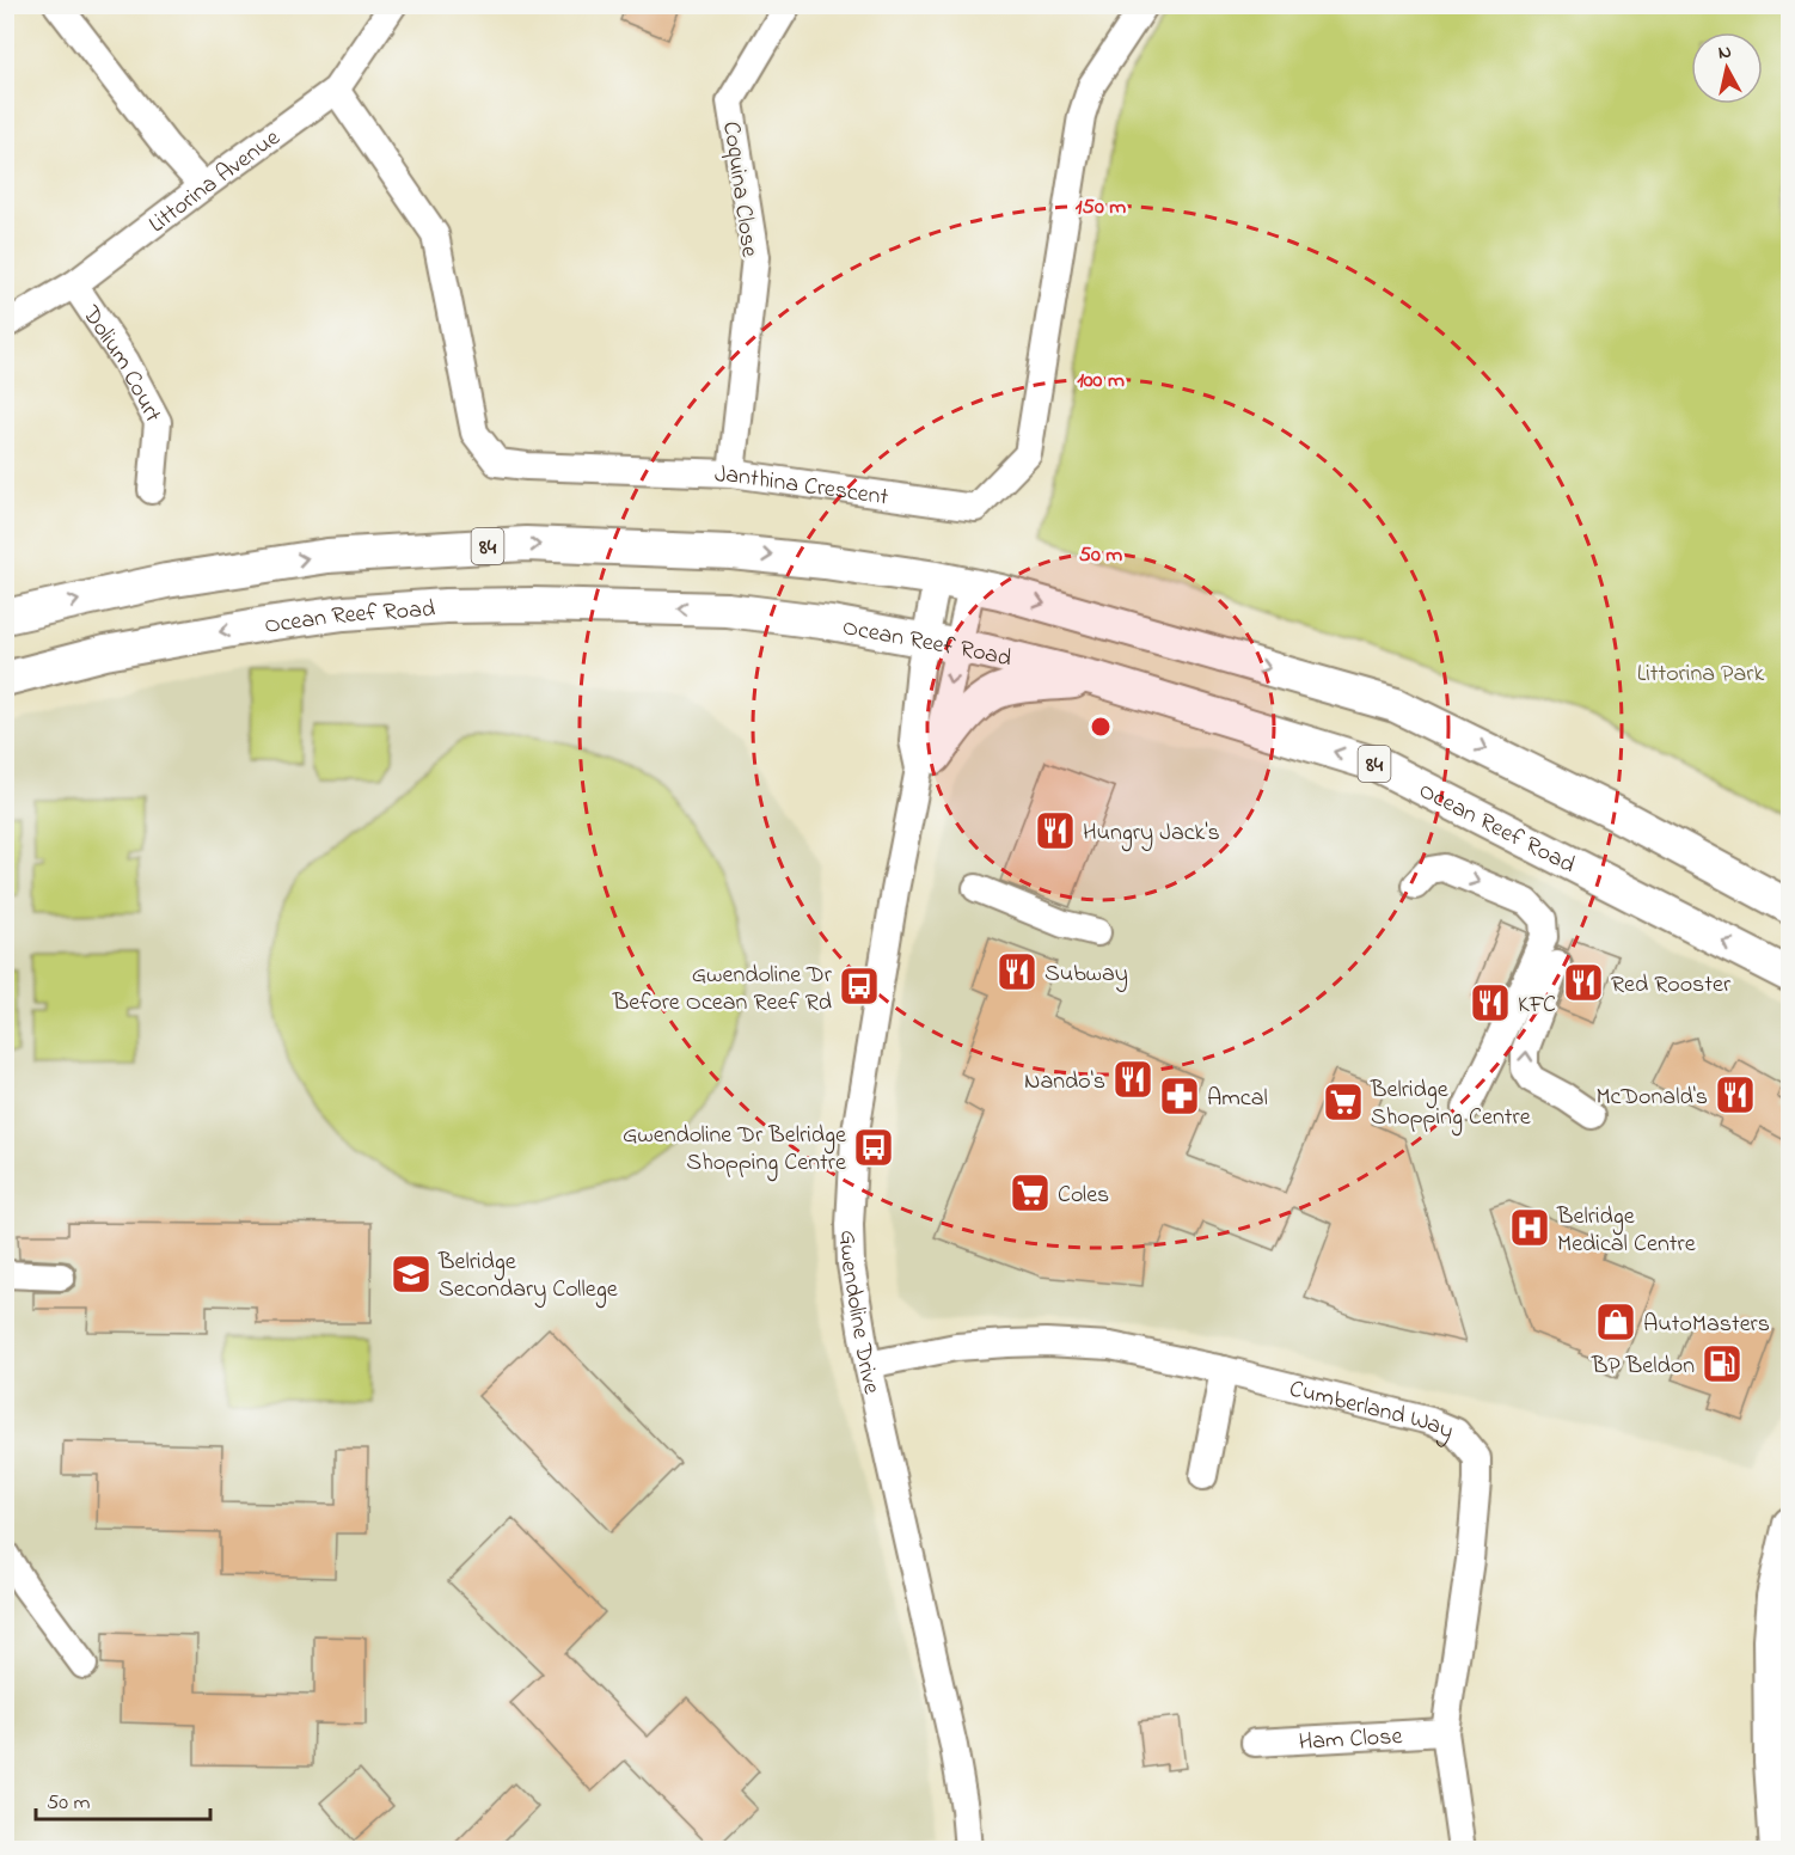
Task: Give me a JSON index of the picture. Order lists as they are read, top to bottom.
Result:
{
  "streets": {
    "main road": ["84", "Ocean Reef Road"],
    "street": [
      "Littorina Avenue",
      "Coquina Close",
      "Dolium Court",
      "Janthina Crescent",
      "Gwendoline Drive",
      "Cumberland Way",
      "Ham Close"
    ]
  },
  "crossings": [
    ["Littorina Avenue", "Dolium Court"],
    ["Littorina Avenue", "Janthina Crescent"],
    ["Coquina Close", "Janthina Crescent"],
    ["84", "Gwendoline Drive"],
    ["Ocean Reef Road", "Gwendoline Drive"],
    ["Gwendoline Drive", "Cumberland Way"],
    ["Cumberland Way", "Ham Close"]
  ],
  "parks": ["Littorina Park"],
  "places": {
    "restaurant": [
      "Hungry Jack's",
      "Subway",
      "Red Rooster",
      "KFC",
      "Nando's",
      "McDonald's"
    ],
    "bus stop": ["Gwendoline Dr Before Ocean Reef Rd", "Gwendoline Dr Belridge Shopping Centre"],
    "pharmacy": ["Amcal"],
    "supermarket": ["Belridge Shopping Centre", "Coles"],
    "hospital": ["Belridge Medical Centre"],
    "school or university": ["Belridge Secondary College"],
    "shop": ["AutoMasters"],
    "fuel station": ["BP Beldon"]
  },
  "scale_bar": "50 m",
  "north": "top",
  "rings": ["150 m", "100 m", "50 m"]
}
